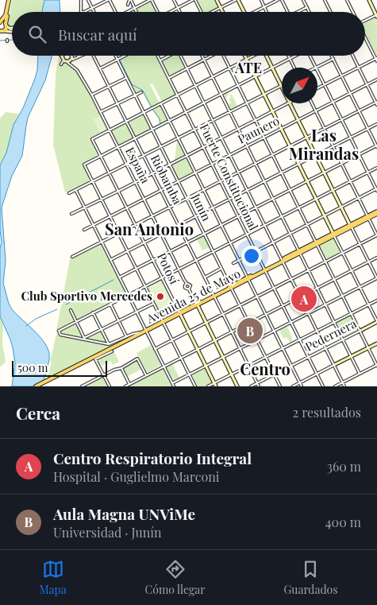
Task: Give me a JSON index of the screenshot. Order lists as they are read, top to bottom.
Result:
{
  "streets": {
    "main road": ["Avenida 25 de Mayo"],
    "street": [
      "Paunero",
      "España",
      "Fuerte Constitucional",
      "Riobamba",
      "Junín",
      "Potosí",
      "Pedernera"
    ]
  },
  "crossings": [
    ["Paunero", "España"],
    ["Paunero", "Fuerte Constitucional"],
    ["Paunero", "Riobamba"],
    ["Paunero", "Junín"],
    ["Paunero", "Potosí"],
    ["España", "Potosí"],
    ["España", "Avenida 25 de Mayo"],
    ["Fuerte Constitucional", "Avenida 25 de Mayo"],
    ["Fuerte Constitucional", "Pedernera"],
    ["Riobamba", "Avenida 25 de Mayo"],
    ["Riobamba", "Pedernera"],
    ["Junín", "Avenida 25 de Mayo"],
    ["Junín", "Pedernera"],
    ["Potosí", "Avenida 25 de Mayo"]
  ],
  "districts": [
    "ATE",
    "Las Mirandas",
    "San Antonio",
    "Centro"
  ],
  "places": ["Club Sportivo Mercedes"],
  "scale_bar": "500 m",
  "north": "top right",
  "page": {
    "search": "Buscar aquí",
    "pins": ["A", "B"],
    "scale": "500 m",
    "heading": ["Cerca", "2 resultados"],
    "list": [
      {
        "mark": "A",
        "name": "Centro Respiratorio Integral",
        "note": "Hospital · Guglielmo Marconi",
        "value": "360 m"
      },
      {
        "mark": "B",
        "name": "Aula Magna UNViMe",
        "note": "Universidad · Junín",
        "value": "400 m"
      }
    ],
    "nav": ["Mapa", "Cómo llegar", "Guardados"]
  }
}
